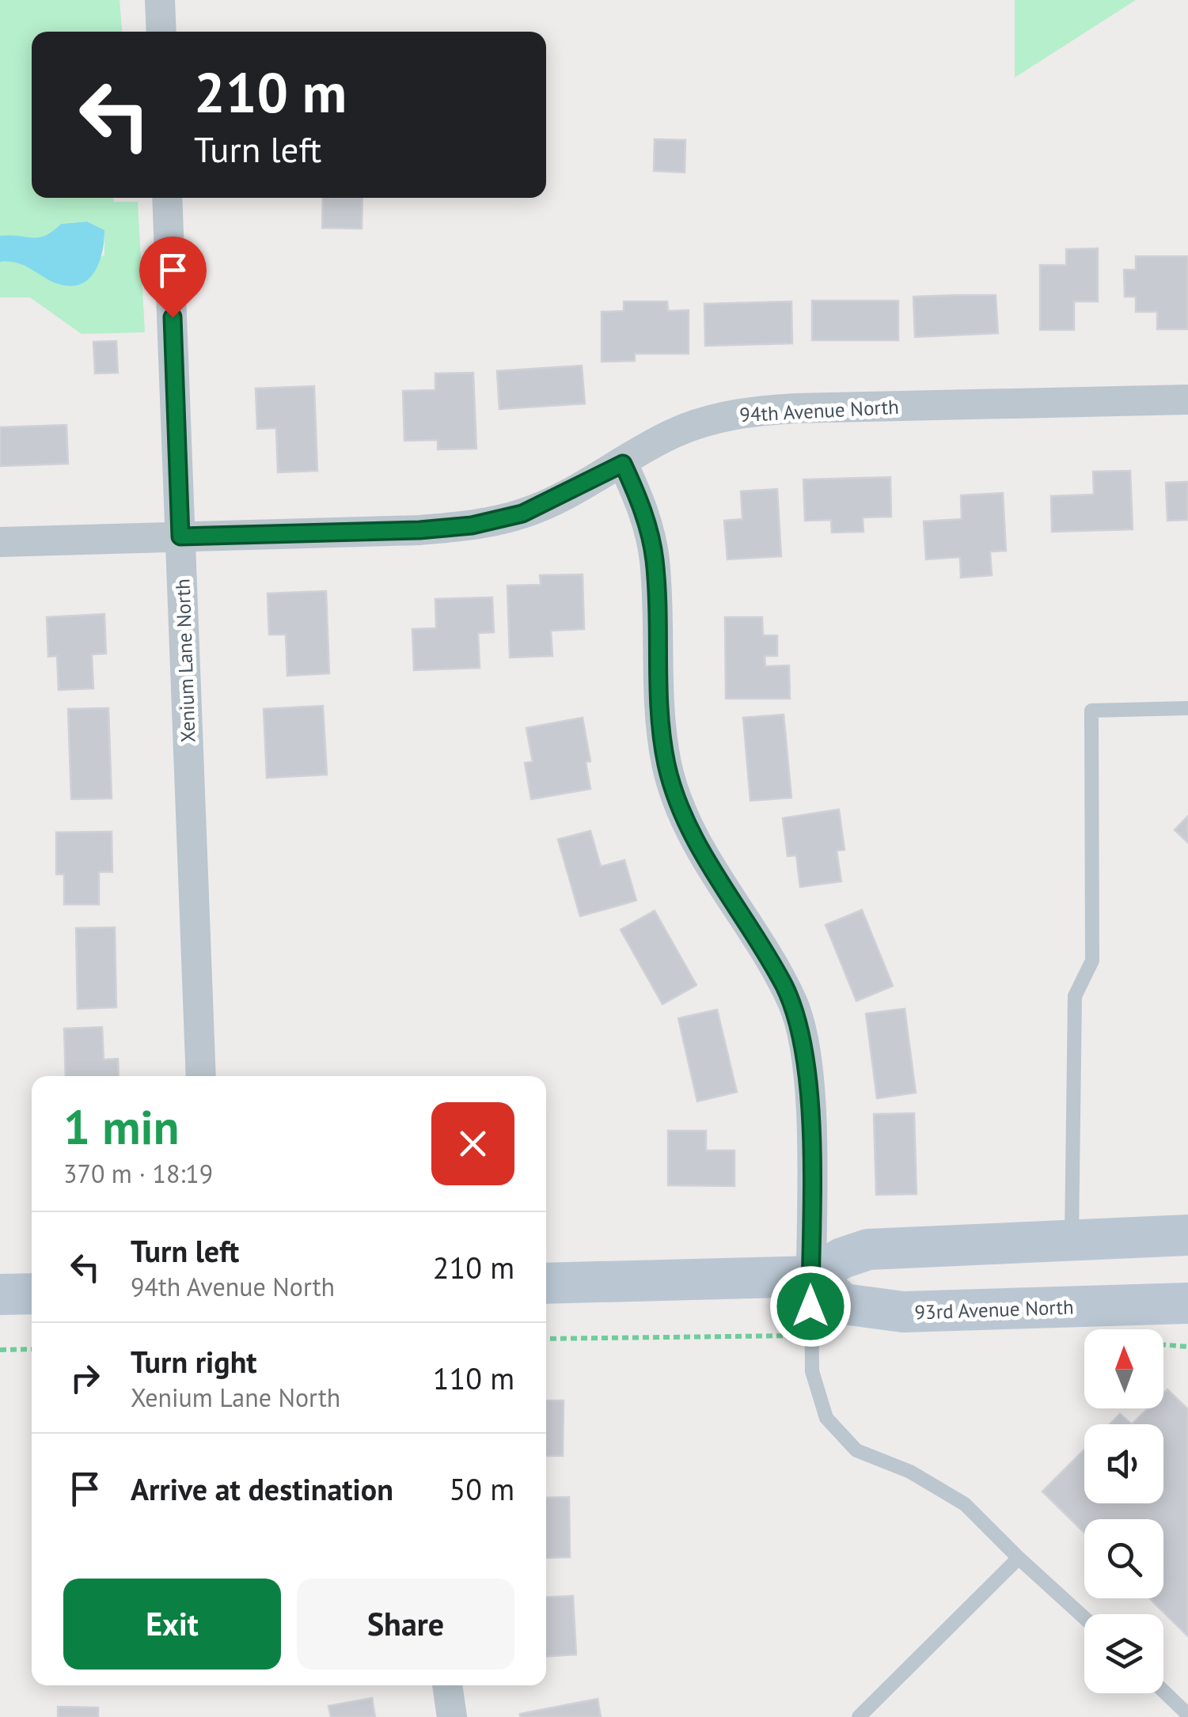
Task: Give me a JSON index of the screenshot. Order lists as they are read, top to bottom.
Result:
{
  "streets": {
    "main road": ["93rd Avenue North"],
    "street": ["94th Avenue North", "Xenium Lane North"]
  },
  "crossings": [
    ["94th Avenue North", "Xenium Lane North"]
  ],
  "north": "top",
  "page": {
    "turn": ["210 m", "Turn left"],
    "heading": ["1 min", "370 m · 18:19"],
    "list": [
      {
        "name": "Turn left",
        "note": "94th Avenue North",
        "value": "210 m"
      },
      {
        "name": "Turn right",
        "note": "Xenium Lane North",
        "value": "110 m"
      },
      {
        "name": "Arrive at destination",
        "value": "50 m"
      }
    ],
    "buttons": ["Exit", "Share"]
  }
}
